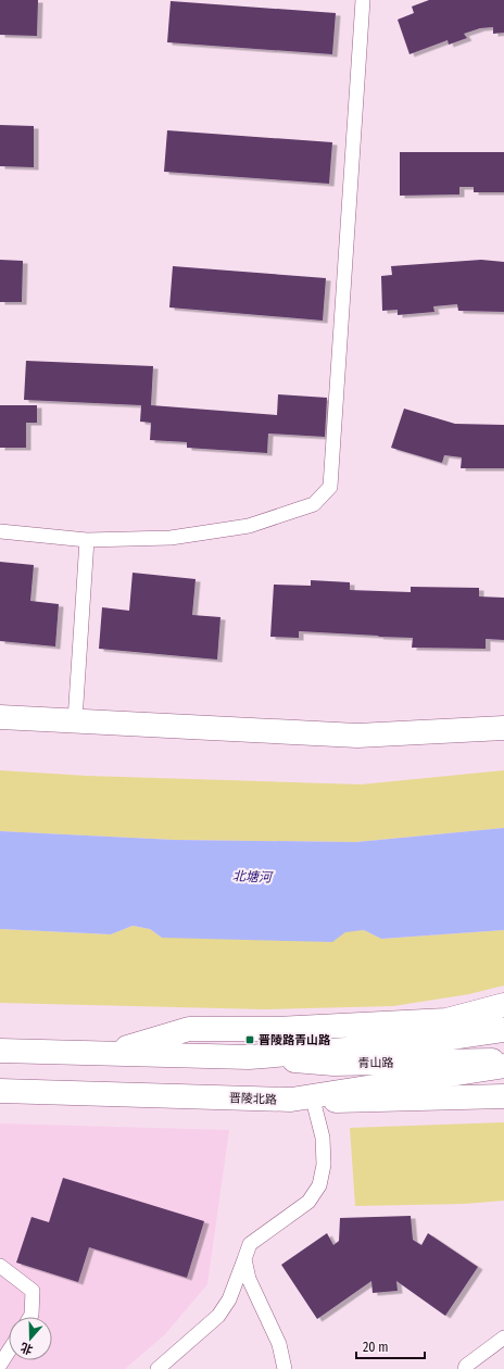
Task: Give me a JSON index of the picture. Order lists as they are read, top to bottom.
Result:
{
  "streets": {
    "main road": ["青山路", "晋陵北路"]
  },
  "water": ["北塘河"],
  "places": {
    "transit": ["晋陵路青山路"]
  },
  "scale_bar": "20 m",
  "north": "bottom"
}
